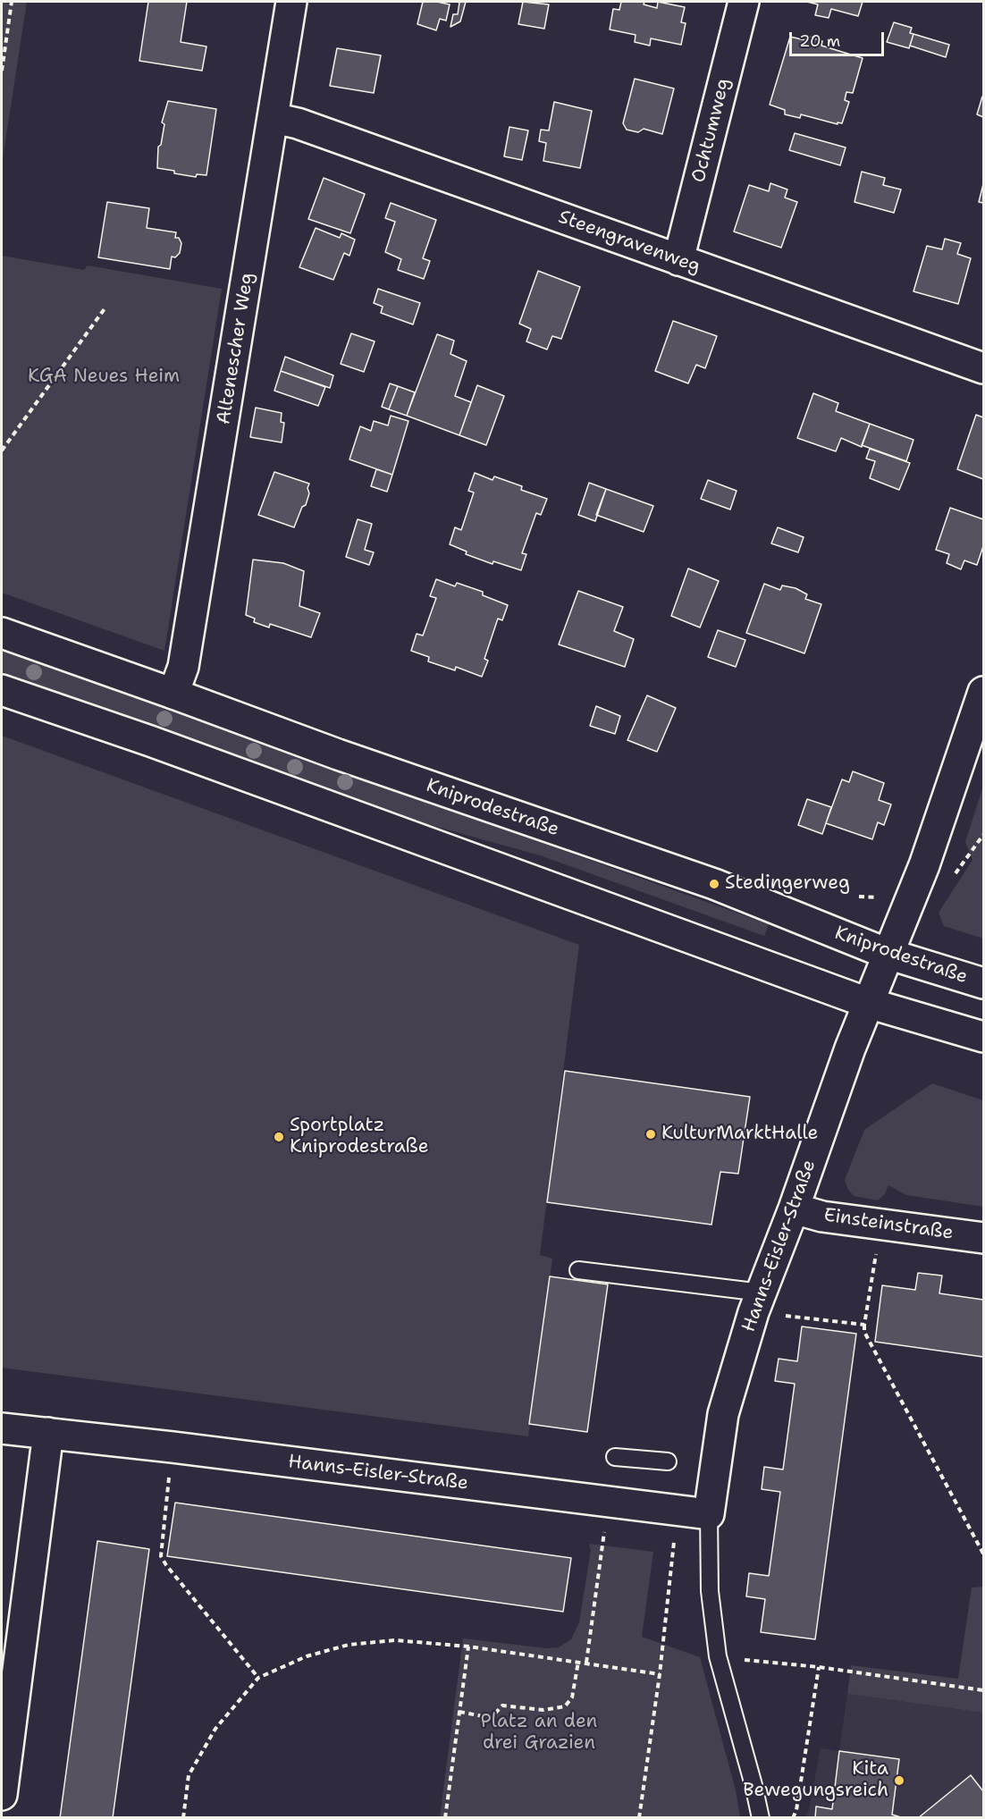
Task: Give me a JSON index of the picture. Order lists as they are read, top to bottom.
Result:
{
  "streets": {
    "street": [
      "Ochtumweg",
      "Steengravenweg",
      "Altenescher Weg",
      "Kniprodestraße",
      "Einsteinstraße",
      "Hanns-Eisler-Straße"
    ]
  },
  "crossings": [
    ["Ochtumweg", "Steengravenweg"],
    ["Steengravenweg", "Altenescher Weg"],
    ["Altenescher Weg", "Kniprodestraße"],
    ["Kniprodestraße", "Hanns-Eisler-Straße"],
    ["Einsteinstraße", "Hanns-Eisler-Straße"]
  ],
  "parks": ["KGA Neues Heim", "Platz an den drei Grazien"],
  "places": [
    "Stedingerweg",
    "KulturMarktHalle",
    "Sportplatz Kniprodestraße",
    "Kita Bewegungsreich"
  ],
  "scale_bar": "20 m"
}
